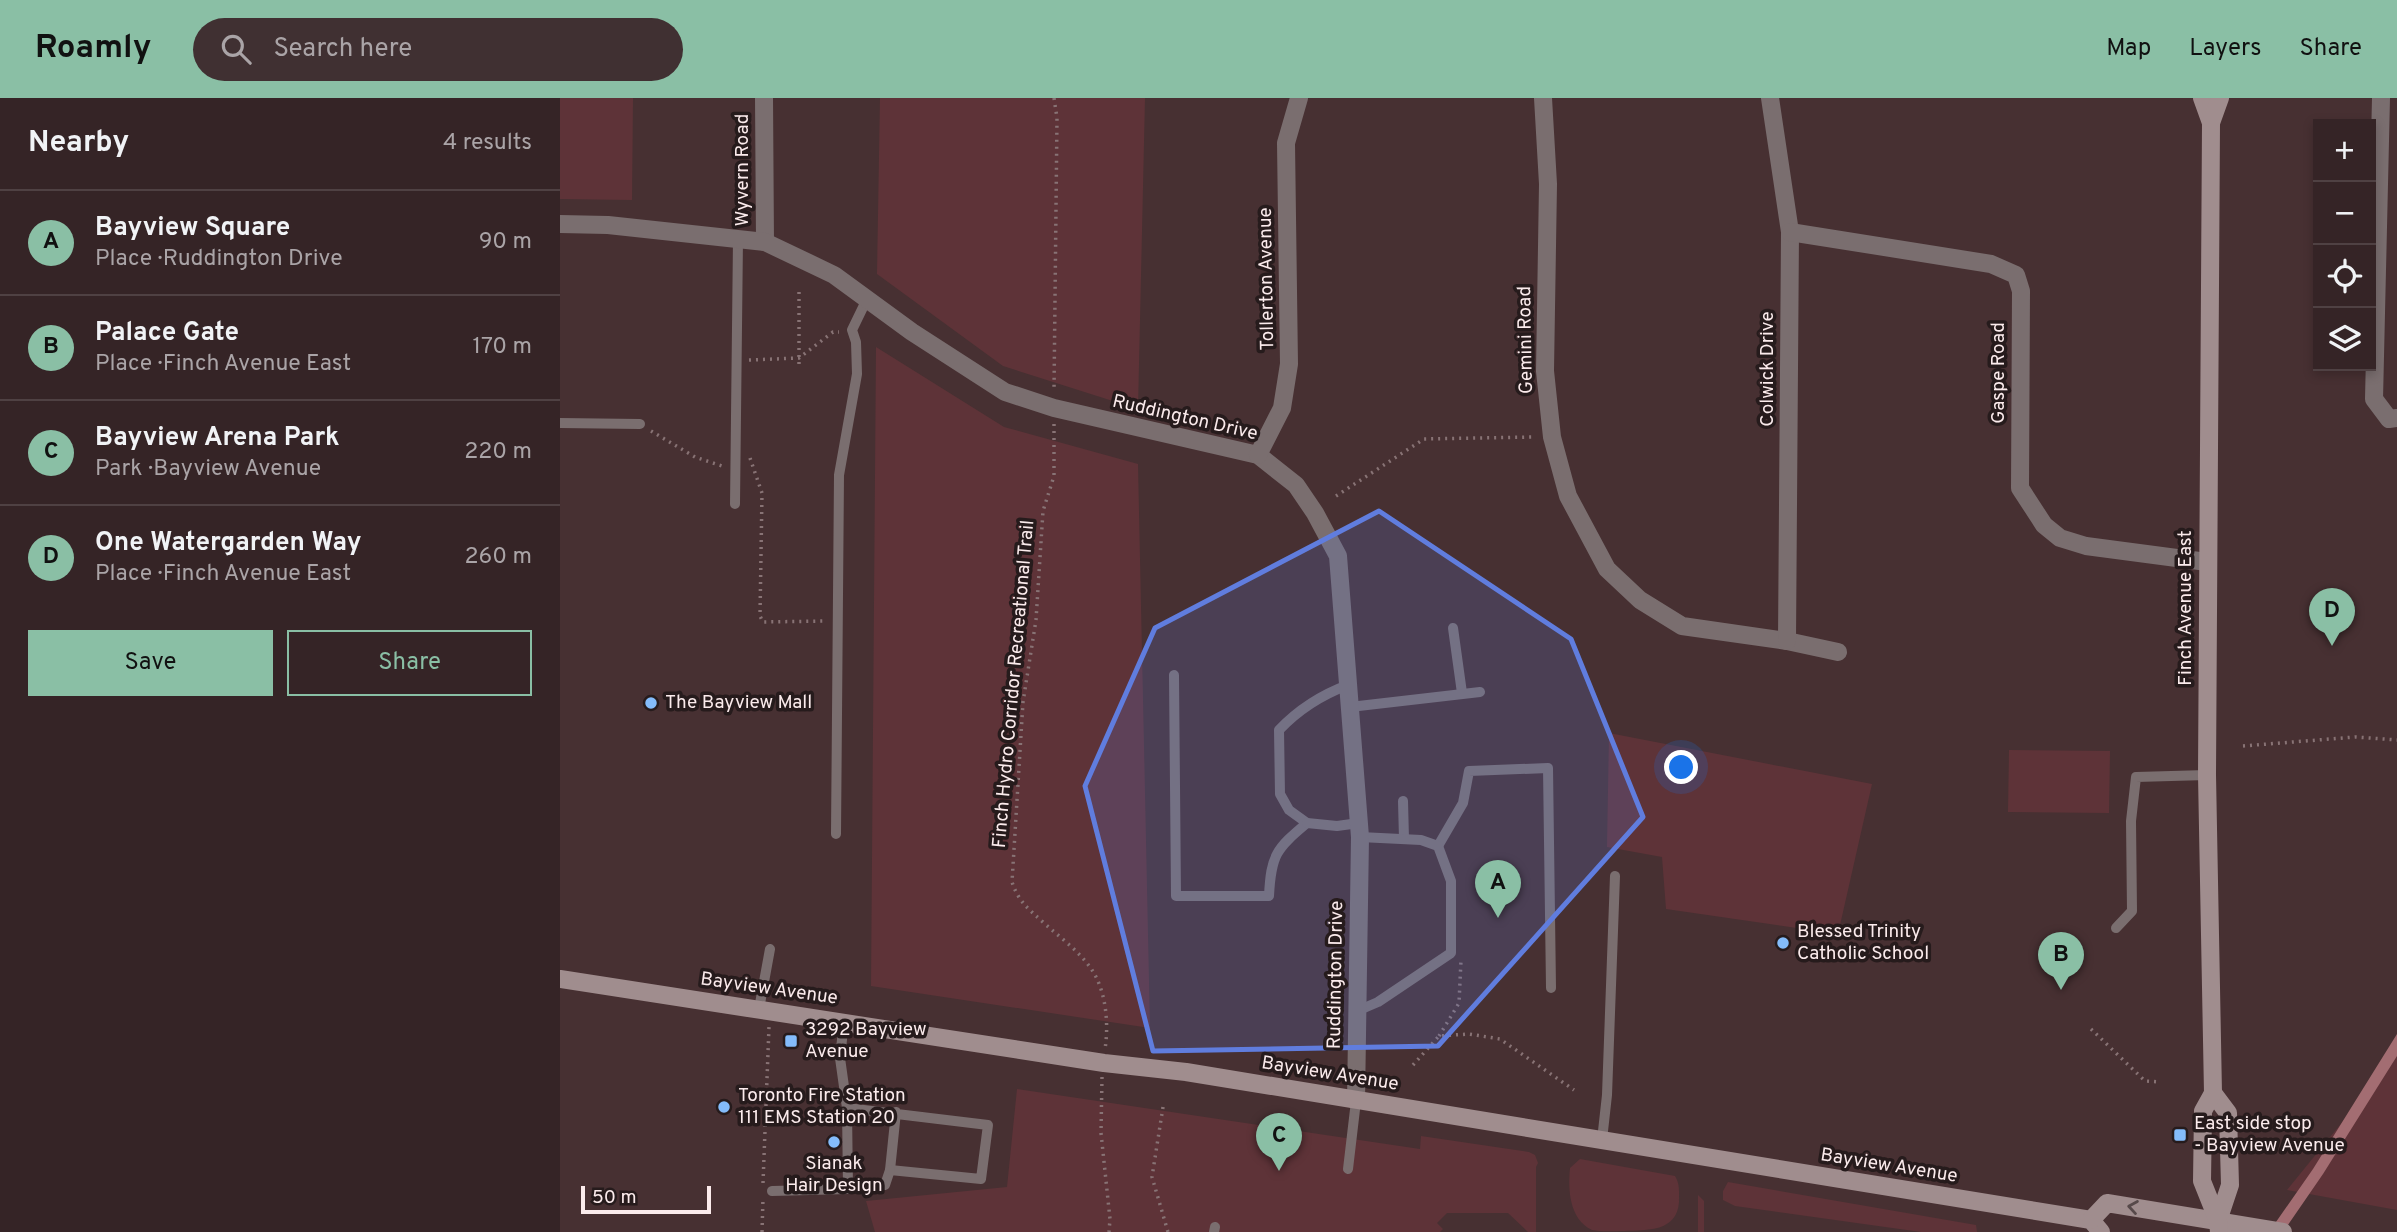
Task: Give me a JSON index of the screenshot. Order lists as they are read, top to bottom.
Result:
{
  "streets": {
    "main road": ["Finch Avenue East", "Bayview Avenue"],
    "street": [
      "Wyvern Road",
      "Tollerton Avenue",
      "Gemini Road",
      "Colwick Drive",
      "Gaspe Road",
      "Ruddington Drive"
    ],
    "path": ["Finch Hydro Corridor Recreational Trail"]
  },
  "crossings": [
    ["Wyvern Road", "Ruddington Drive"],
    ["Tollerton Avenue", "Ruddington Drive"],
    ["Gemini Road", "Colwick Drive"],
    ["Colwick Drive", "Gaspe Road"],
    ["Gaspe Road", "Finch Avenue East"],
    ["Ruddington Drive", "Bayview Avenue"],
    ["Finch Avenue East", "Bayview Avenue"]
  ],
  "places": {
    "other": [
      "The Bayview Mall",
      "Blessed Trinity Catholic School",
      "Toronto Fire Station 111 EMS Station 20",
      "Sianak Hair Design"
    ],
    "transit": ["3292 Bayview Avenue", "East side stop - Bayview Avenue"]
  },
  "scale_bar": "50 m",
  "page": {
    "header": "Roamly",
    "search": "Search here",
    "nav": ["Map", "Layers", "Share"],
    "heading": ["Nearby", "4 results"],
    "map_buttons": ["+", "−"],
    "list": [
      {
        "mark": "A",
        "name": "Bayview Square",
        "note": "Place · Ruddington Drive",
        "value": "90 m"
      },
      {
        "mark": "B",
        "name": "Palace Gate",
        "note": "Place · Finch Avenue East",
        "value": "170 m"
      },
      {
        "mark": "C",
        "name": "Bayview Arena Park",
        "note": "Park · Bayview Avenue",
        "value": "220 m"
      },
      {
        "mark": "D",
        "name": "One Watergarden Way",
        "note": "Place · Finch Avenue East",
        "value": "260 m"
      }
    ],
    "pins": [
      "D",
      "A",
      "B",
      "C"
    ],
    "buttons": ["Save", "Share"],
    "scale": "50 m"
  }
}
